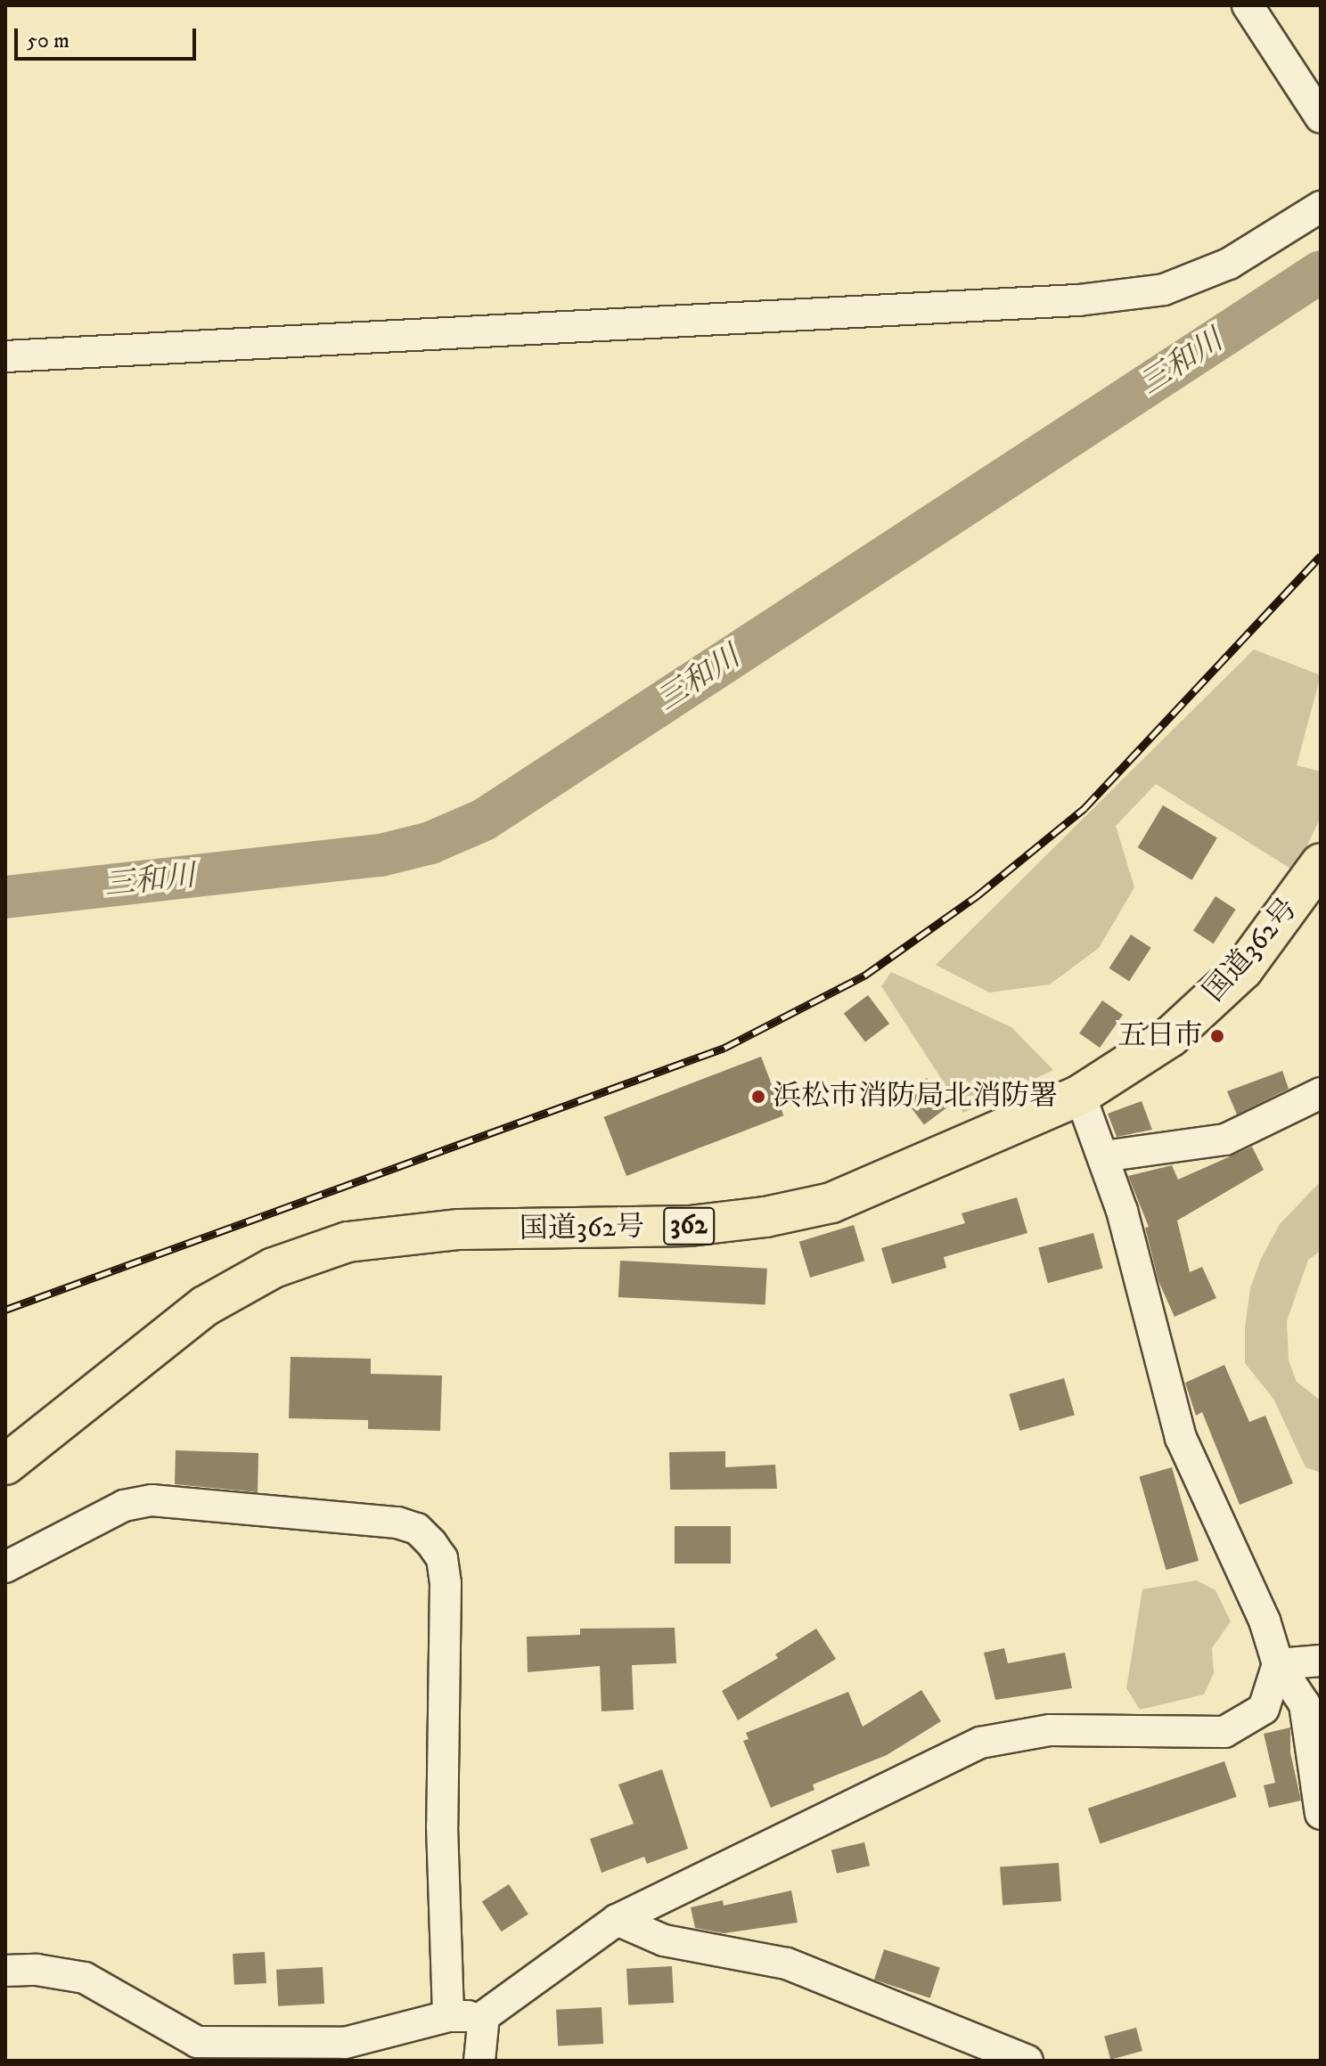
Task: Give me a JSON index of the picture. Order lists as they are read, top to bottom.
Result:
{
  "streets": {
    "highway": ["国道362号", "362"]
  },
  "water": ["三和川"],
  "places": ["五日市", "浜松市消防局北消防署"],
  "scale_bar": "50 m"
}
